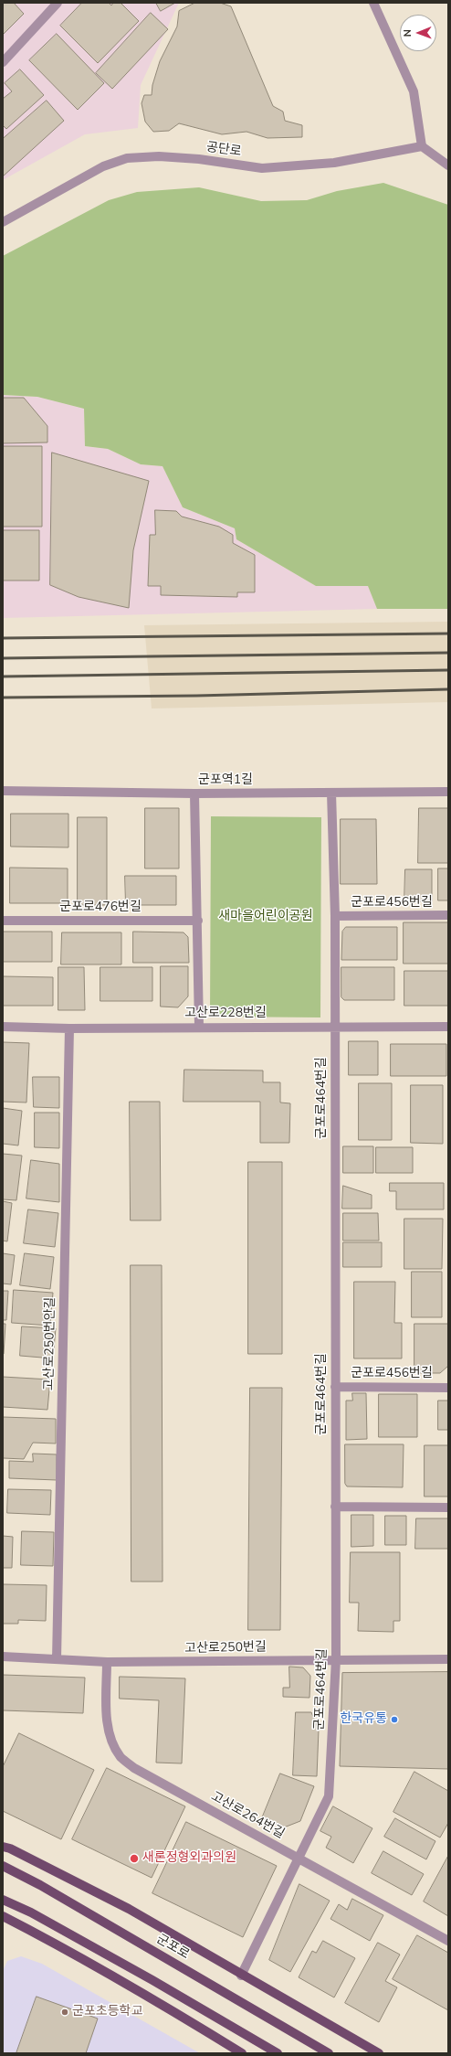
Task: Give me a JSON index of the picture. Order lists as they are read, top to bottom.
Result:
{
  "streets": {
    "main road": ["군포로"],
    "street": [
      "공단로",
      "군포역1길",
      "군포로456번길",
      "군포로476번길",
      "고산로228번길",
      "군포로464번길",
      "고산로250번안길",
      "고산로250번길",
      "고산로264번길"
    ]
  },
  "crossings": [
    ["군포역1길", "군포로464번길"],
    ["군포로456번길", "군포로464번길"],
    ["고산로228번길", "군포로464번길"],
    ["고산로228번길", "고산로250번안길"],
    ["군포로464번길", "고산로250번길"],
    ["군포로464번길", "고산로264번길"],
    ["고산로250번안길", "고산로250번길"],
    ["고산로250번길", "고산로264번길"]
  ],
  "parks": ["새마을어린이공원"],
  "places": ["한국유통", "새론정형외과의원", "군포초등학교"],
  "north": "left"
}
